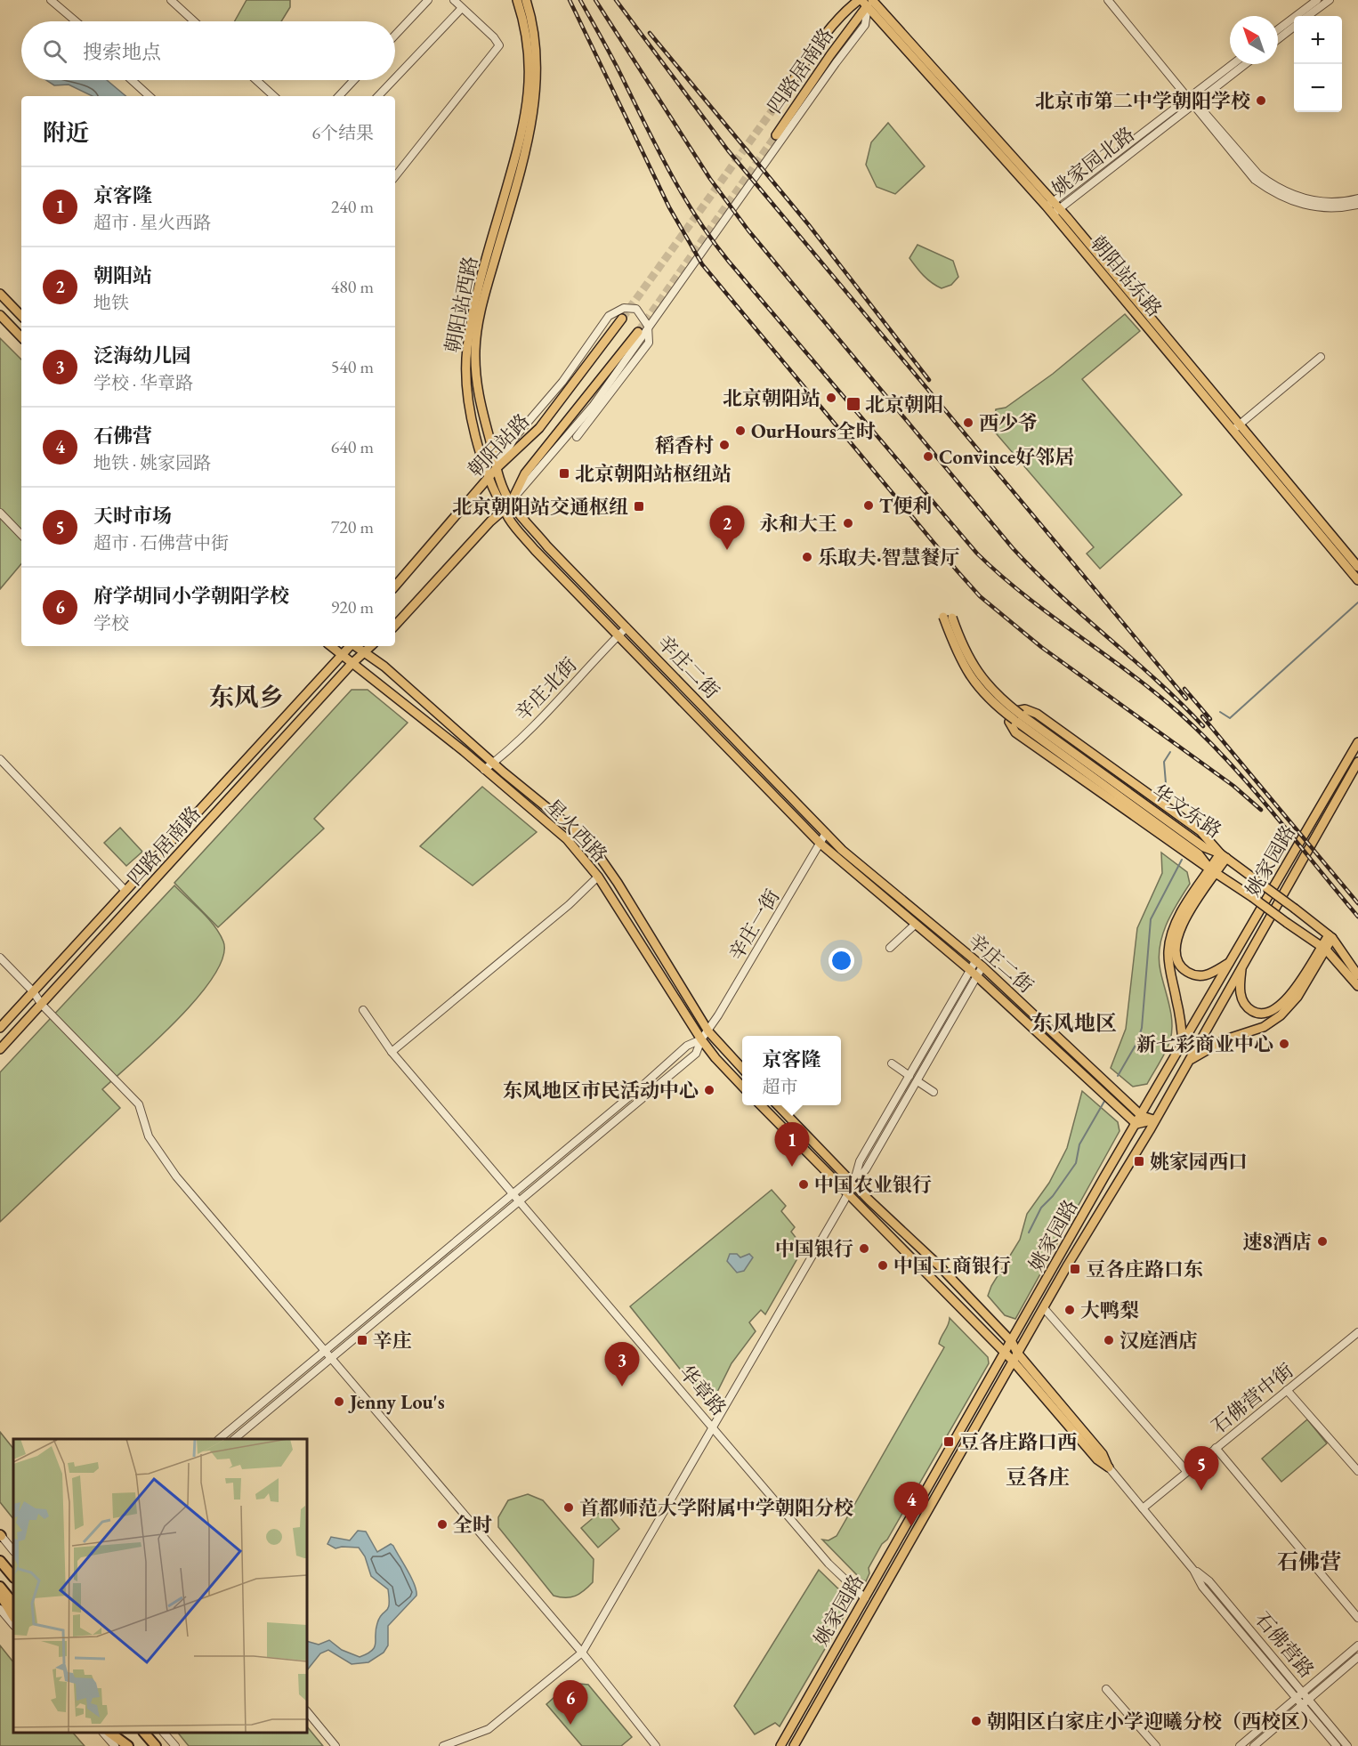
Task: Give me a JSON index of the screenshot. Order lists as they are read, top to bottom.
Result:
{
  "streets": {
    "main road": [
      "四路居南路",
      "朝阳站东路",
      "朝阳站西路",
      "朝阳站路",
      "辛庄二街",
      "华文东路",
      "星火西路",
      "姚家园路",
      "石佛营路"
    ],
    "street": [
      "姚家园北路",
      "辛庄北街",
      "辛庄一街",
      "华章路",
      "石佛营中街"
    ]
  },
  "crossings": [
    ["四路居南路", "朝阳站东路"],
    ["四路居南路", "星火西路"],
    ["姚家园北路", "朝阳站东路"],
    ["朝阳站西路", "朝阳站路"],
    ["朝阳站西路", "辛庄二街"],
    ["朝阳站西路", "辛庄北街"],
    ["辛庄二街", "辛庄北街"],
    ["辛庄二街", "姚家园路"],
    ["辛庄二街", "辛庄一街"],
    ["辛庄北街", "星火西路"],
    ["星火西路", "辛庄一街"],
    ["姚家园路", "华章路"],
    ["姚家园路", "石佛营路"],
    ["石佛营中街", "石佛营路"]
  ],
  "districts": [
    "东风乡",
    "东风地区",
    "豆各庄",
    "石佛营"
  ],
  "places": {
    "other": [
      "北京市第二中学朝阳学校",
      "北京朝阳站",
      "西少爷",
      "OurHours全时",
      "稻香村",
      "Convince好邻居",
      "T便利",
      "永和大王",
      "乐取夫·智慧餐厅",
      "新七彩商业中心",
      "东风地区市民活动中心",
      "中国农业银行",
      "速8酒店",
      "中国银行",
      "中国工商银行",
      "大鸭梨",
      "汉庭酒店",
      "Jenny Lou's",
      "首都师范大学附属中学朝阳分校",
      "全时",
      "朝阳区白家庄小学迎曦分校（西校区）"
    ],
    "transit": [
      "北京朝阳",
      "北京朝阳站枢纽站",
      "北京朝阳站交通枢纽",
      "姚家园西口",
      "豆各庄路口东",
      "辛庄",
      "豆各庄路口西"
    ]
  },
  "north": "top left",
  "page": {
    "map_buttons": ["+", "−"],
    "search": "搜索地点",
    "heading": ["附近", "6个结果"],
    "list": [
      {
        "mark": "1",
        "name": "京客隆",
        "note": "超市 · 星火西路",
        "value": "240 m"
      },
      {
        "mark": "2",
        "name": "朝阳站",
        "note": "地铁",
        "value": "480 m"
      },
      {
        "mark": "3",
        "name": "泛海幼儿园",
        "note": "学校 · 华章路",
        "value": "540 m"
      },
      {
        "mark": "4",
        "name": "石佛营",
        "note": "地铁 · 姚家园路",
        "value": "640 m"
      },
      {
        "mark": "5",
        "name": "天时市场",
        "note": "超市 · 石佛营中街",
        "value": "720 m"
      },
      {
        "mark": "6",
        "name": "府学胡同小学朝阳学校",
        "note": "学校",
        "value": "920 m"
      }
    ],
    "pins": [
      "2",
      "1",
      "3",
      "5",
      "4",
      "6"
    ],
    "popup": ["京客隆", "超市"]
  }
}
